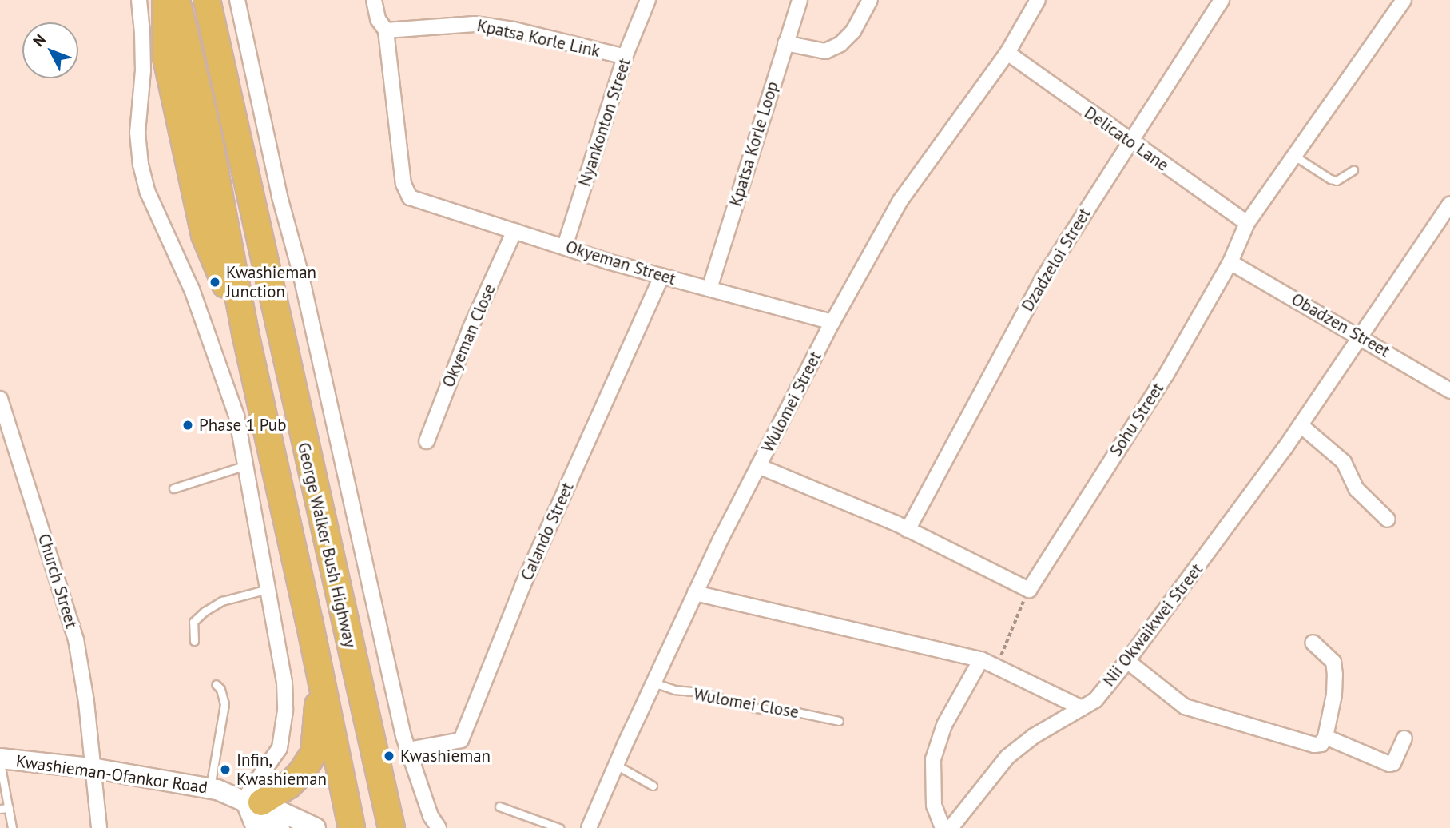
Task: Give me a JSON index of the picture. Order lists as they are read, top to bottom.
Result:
{
  "streets": {
    "highway": ["George Walker Bush Highway"],
    "main road": ["Kwashieman-Ofankor Road"],
    "street": [
      "Kpatsa Korle Link",
      "Nyankonton Street",
      "Delicato Lane",
      "Kpatsa Korle Loop",
      "Dzadzeloi Street",
      "Okyeman Street",
      "Obadzen Street",
      "Okyeman Close",
      "Wulomei Street",
      "Sohu Street",
      "Calando Street",
      "Church Street",
      "Nii Okwaikwei Street"
    ],
    "lane": ["Wulomei Close"]
  },
  "crossings": [
    ["Kpatsa Korle Link", "Nyankonton Street"],
    ["Kpatsa Korle Link", "Okyeman Street"],
    ["Nyankonton Street", "Okyeman Street"],
    ["Delicato Lane", "Dzadzeloi Street"],
    ["Delicato Lane", "Wulomei Street"],
    ["Delicato Lane", "Sohu Street"],
    ["Kpatsa Korle Loop", "Okyeman Street"],
    ["Okyeman Street", "Okyeman Close"],
    ["Okyeman Street", "Wulomei Street"],
    ["Okyeman Street", "Calando Street"],
    ["Obadzen Street", "Sohu Street"],
    ["Obadzen Street", "Nii Okwaikwei Street"],
    ["Wulomei Street", "Wulomei Close"],
    ["Church Street", "Kwashieman-Ofankor Road"]
  ],
  "places": [
    "Kwashieman Junction",
    "Phase 1 Pub",
    "Kwashieman",
    "Infin, Kwashieman"
  ],
  "north": "top left"
}
